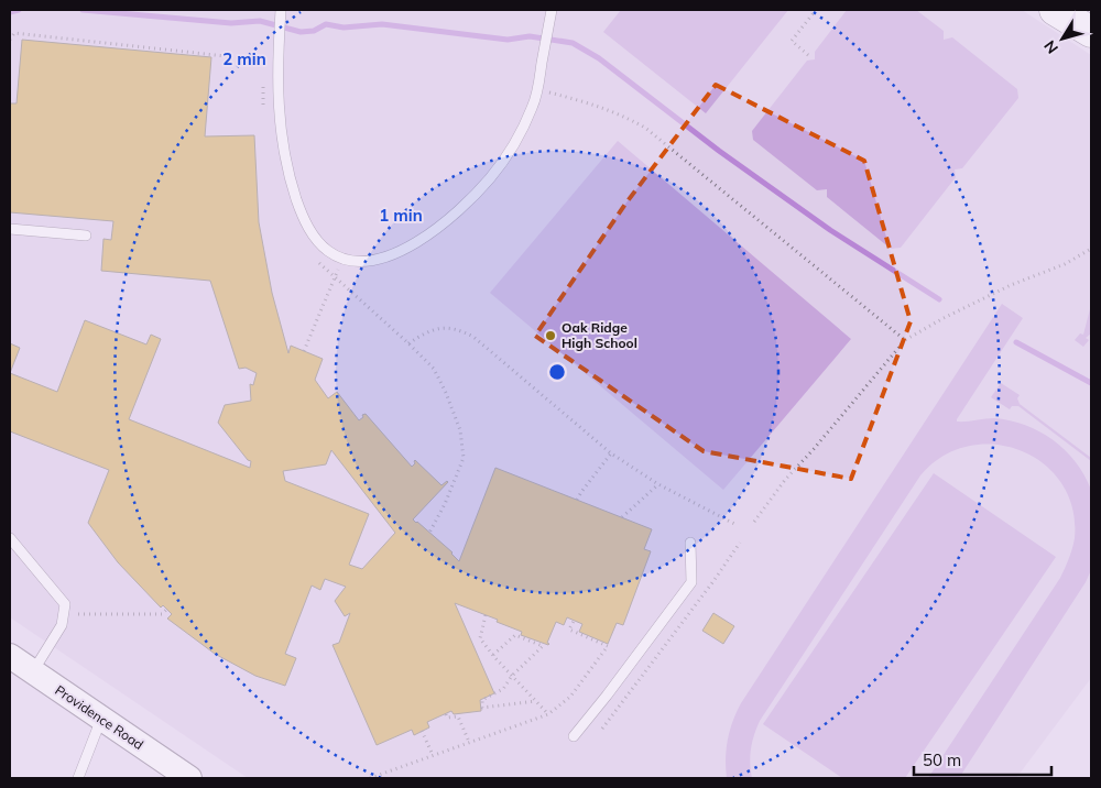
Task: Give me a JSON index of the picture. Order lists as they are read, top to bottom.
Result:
{
  "streets": {
    "street": ["Providence Road"]
  },
  "places": ["Oak Ridge High School"],
  "scale_bar": "50 m",
  "north": "bottom left",
  "rings": ["2 min", "1 min"]
}
